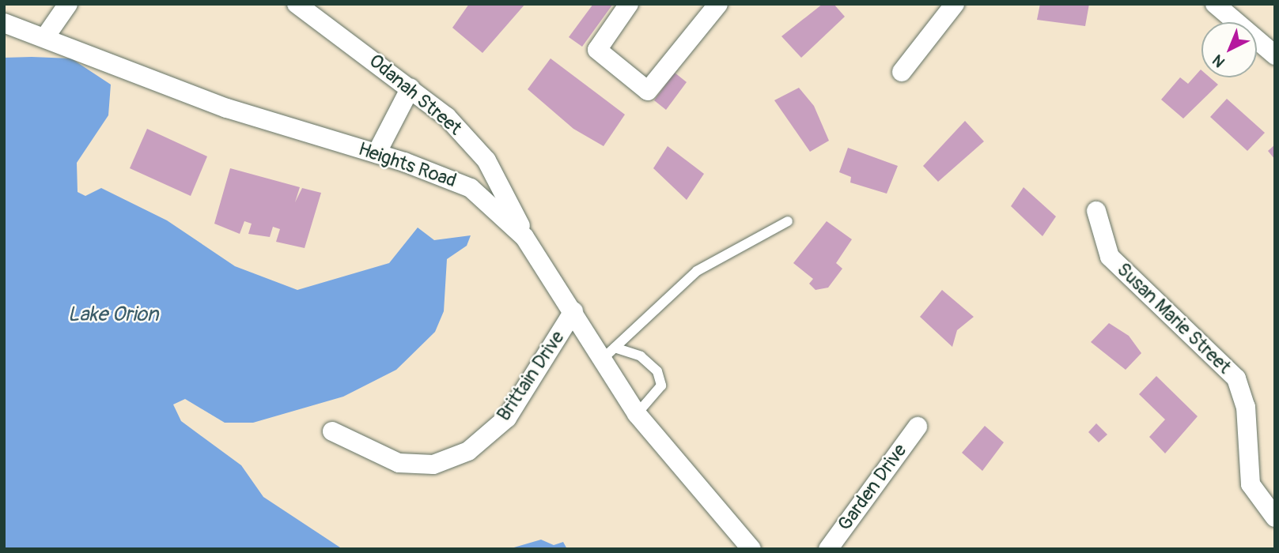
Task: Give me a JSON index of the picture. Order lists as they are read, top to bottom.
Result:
{
  "streets": {
    "street": [
      "Odanah Street",
      "Heights Road",
      "Susan Marie Street",
      "Brittain Drive",
      "Garden Drive"
    ]
  },
  "crossings": [
    ["Odanah Street", "Heights Road"],
    ["Heights Road", "Brittain Drive"]
  ],
  "water": ["Lake Orion"],
  "north": "bottom left"
}
